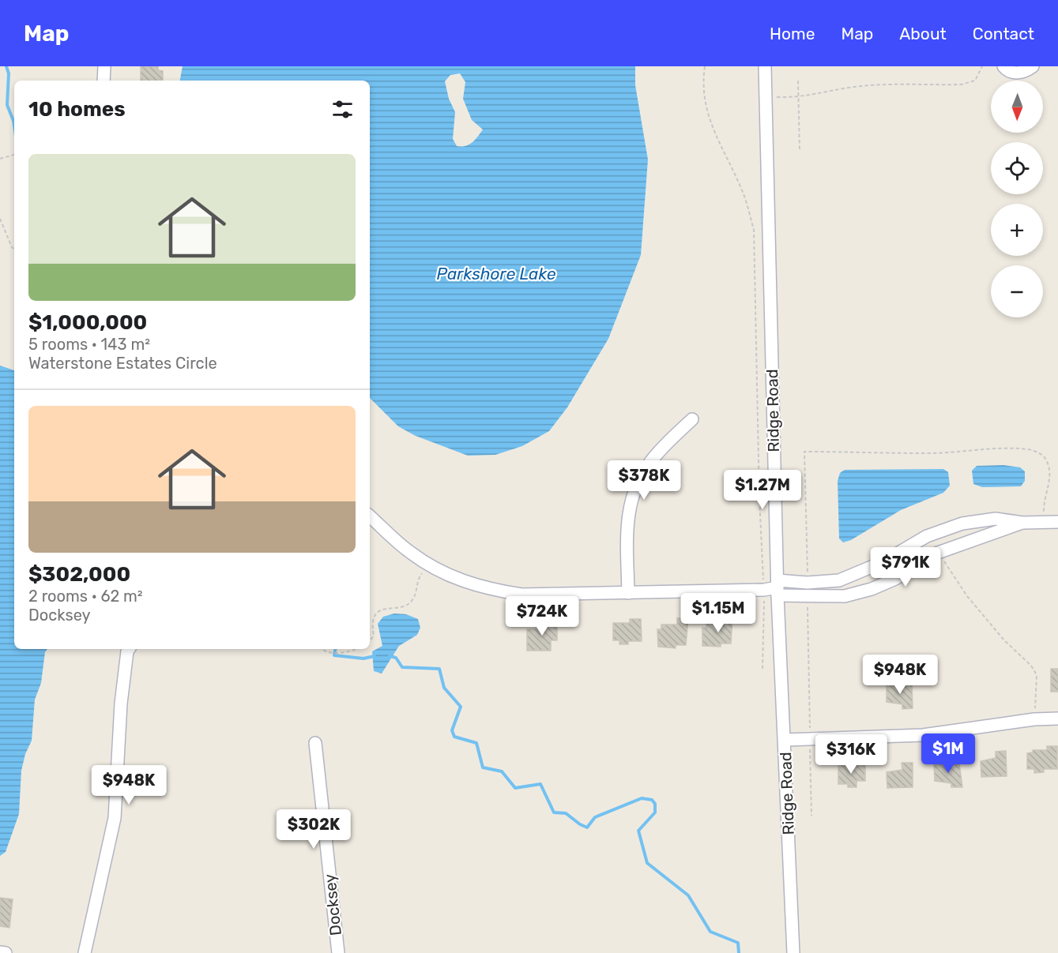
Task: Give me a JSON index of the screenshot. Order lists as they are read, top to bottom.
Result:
{
  "streets": {
    "street": ["Ridge Road", "Docksey"]
  },
  "water": ["Parkshore Lake"],
  "north": "bottom",
  "page": {
    "header": "Map",
    "nav": [
      "Home",
      "Map",
      "About",
      "Contact"
    ],
    "map_buttons": ["+", "−"],
    "heading": "10 homes",
    "list": [
      {
        "name": "$1,000,000",
        "note": "5 rooms · 143 m² · Waterstone Estates Circle"
      },
      {
        "name": "$302,000",
        "note": "2 rooms · 62 m² · Docksey"
      }
    ],
    "price": [
      "$378K",
      "$1.27M",
      "$791K",
      "$1.15M",
      "$724K",
      "$948K",
      "$1M",
      "$316K",
      "$948K",
      "$302K"
    ]
  }
}
